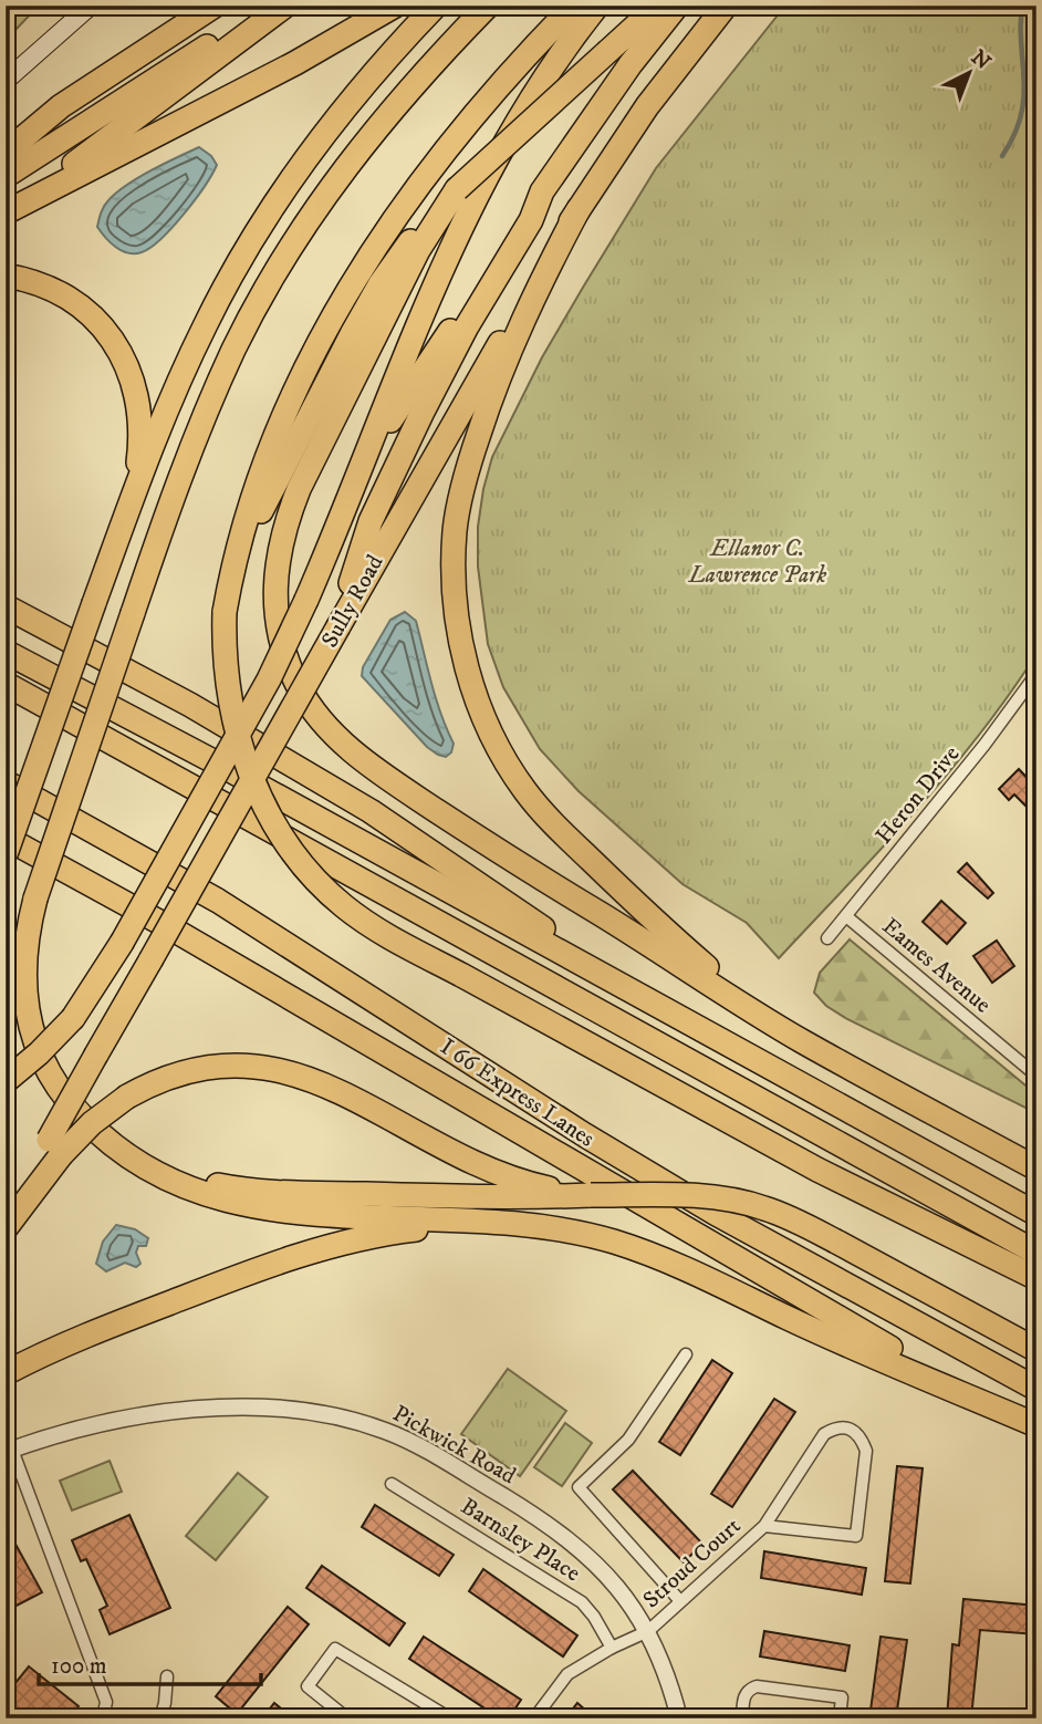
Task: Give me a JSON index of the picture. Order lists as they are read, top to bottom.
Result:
{
  "streets": {
    "highway": ["Sully Road", "I 66 Express Lanes"],
    "street": [
      "Heron Drive",
      "Eames Avenue",
      "Pickwick Road",
      "Barnsley Place",
      "Stroud Court"
    ]
  },
  "crossings": [
    ["Heron Drive", "Eames Avenue"],
    ["Pickwick Road", "Stroud Court"],
    ["Barnsley Place", "Stroud Court"]
  ],
  "parks": ["Ellanor C. Lawrence Park"],
  "scale_bar": "100 m",
  "north": "top right"
}
